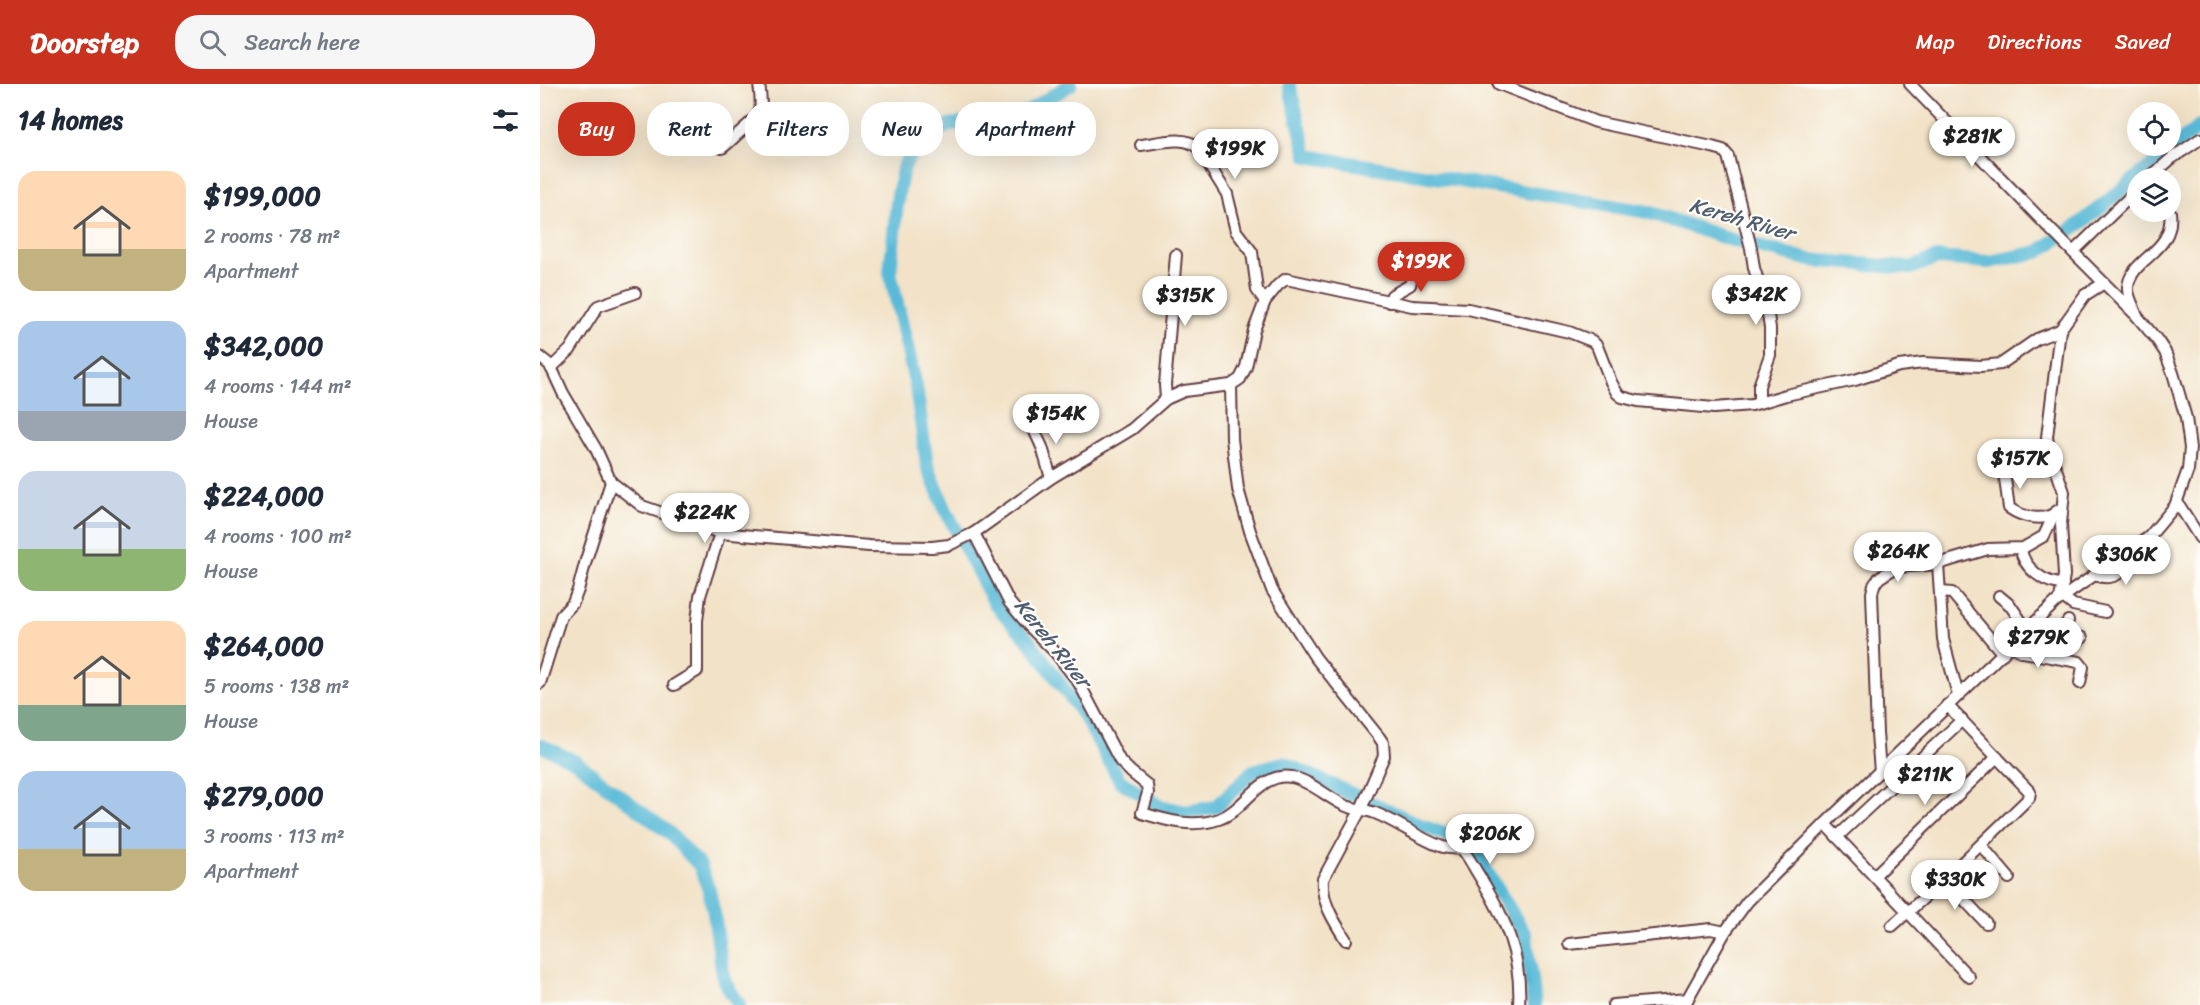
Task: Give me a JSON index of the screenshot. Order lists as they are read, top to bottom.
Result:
{
  "water": ["Kereh River"],
  "page": {
    "header": "Doorstep",
    "search": "Search here",
    "nav": ["Map", "Directions", "Saved"],
    "heading": "14 homes",
    "chip": [
      "Buy",
      "Rent",
      "Filters",
      "New",
      "Apartment"
    ],
    "price": [
      "$281K",
      "$199K",
      "$199K",
      "$342K",
      "$315K",
      "$154K",
      "$157K",
      "$224K",
      "$264K",
      "$306K",
      "$279K",
      "$211K",
      "$206K",
      "$330K"
    ],
    "list": [
      {
        "name": "$199,000",
        "note": "2 rooms · 78 m² · Apartment"
      },
      {
        "name": "$342,000",
        "note": "4 rooms · 144 m² · House"
      },
      {
        "name": "$224,000",
        "note": "4 rooms · 100 m² · House"
      },
      {
        "name": "$264,000",
        "note": "5 rooms · 138 m² · House"
      },
      {
        "name": "$279,000",
        "note": "3 rooms · 113 m² · Apartment"
      }
    ]
  }
}
